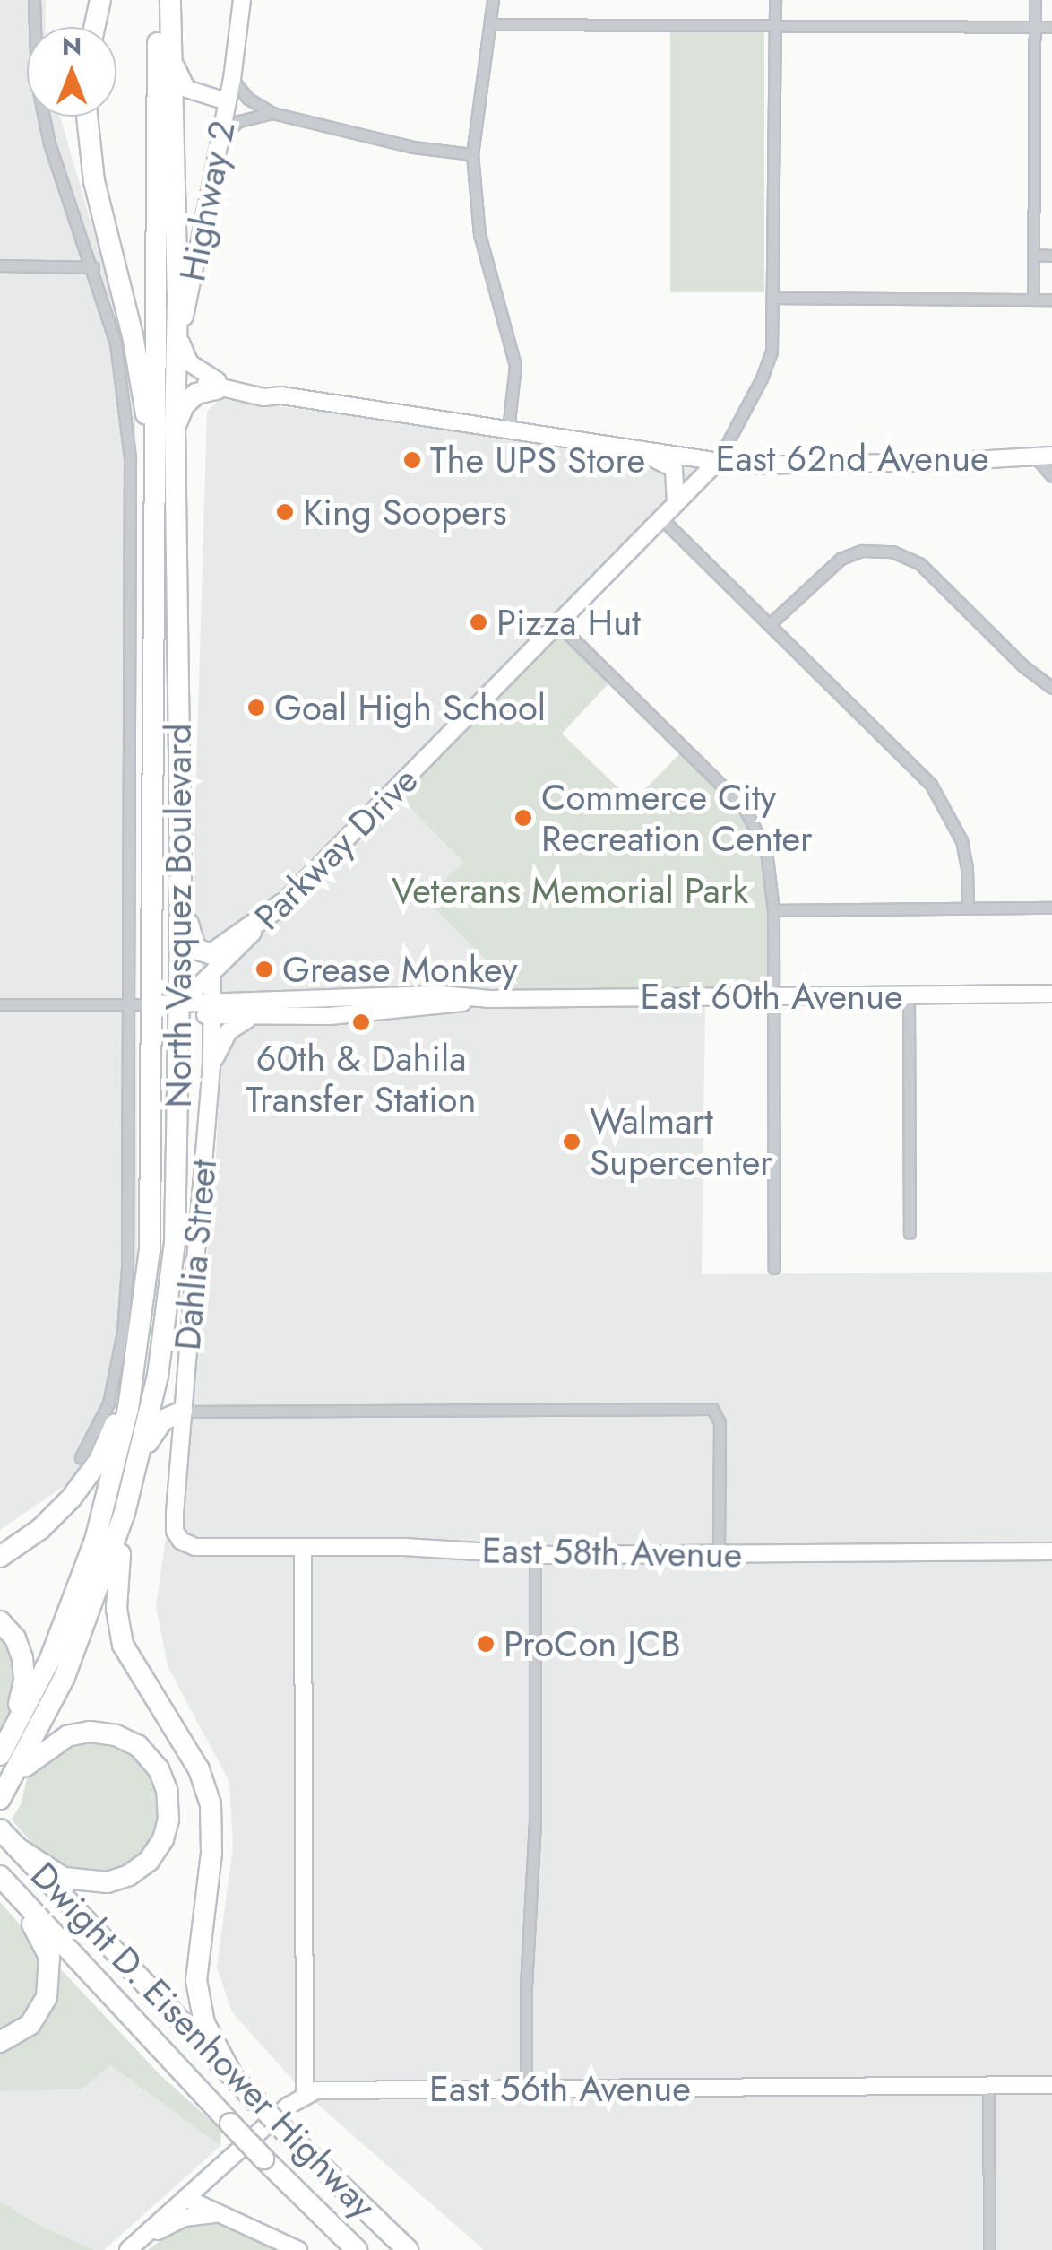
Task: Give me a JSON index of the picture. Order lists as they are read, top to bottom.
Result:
{
  "streets": {
    "highway": ["North Vasquez Boulevard", "Dwight D. Eisenhower Highway"],
    "street": [
      "Highway 2",
      "East 62nd Avenue",
      "Parkway Drive",
      "East 60th Avenue",
      "Dahlia Street",
      "East 58th Avenue",
      "East 56th Avenue"
    ]
  },
  "crossings": [
    ["Highway 2", "East 62nd Avenue"],
    ["Highway 2", "North Vasquez Boulevard"],
    ["East 62nd Avenue", "Parkway Drive"],
    ["East 62nd Avenue", "North Vasquez Boulevard"],
    ["Parkway Drive", "North Vasquez Boulevard"],
    ["Parkway Drive", "East 60th Avenue"],
    ["Parkway Drive", "Dahlia Street"],
    ["North Vasquez Boulevard", "East 60th Avenue"],
    ["East 60th Avenue", "Dahlia Street"],
    ["Dahlia Street", "East 58th Avenue"]
  ],
  "parks": ["Veterans Memorial Park"],
  "places": [
    "The UPS Store",
    "King Soopers",
    "Pizza Hut",
    "Goal High School",
    "Commerce City Recreation Center",
    "Grease Monkey",
    "60th & Dahila Transfer Station",
    "Walmart Supercenter",
    "ProCon JCB"
  ],
  "north": "top"
}
